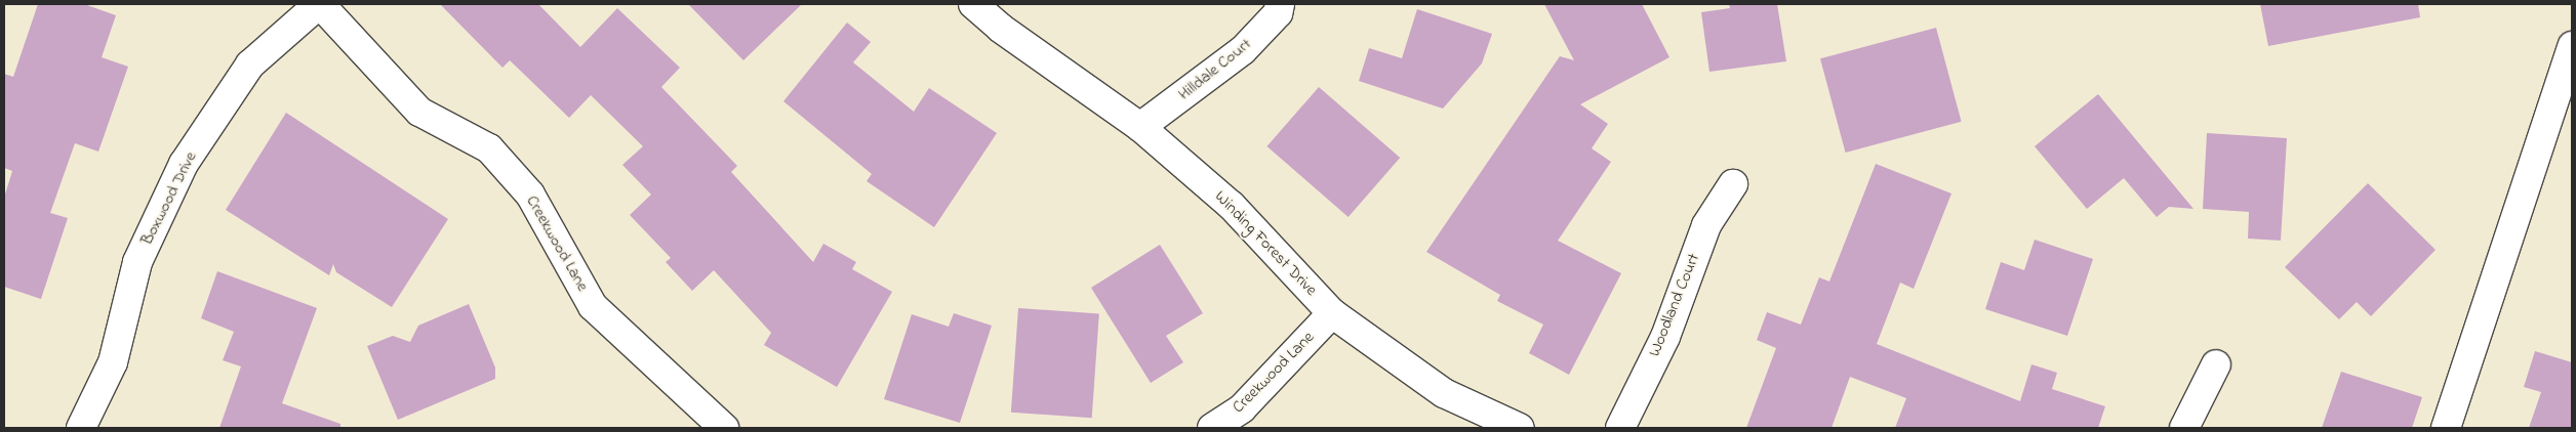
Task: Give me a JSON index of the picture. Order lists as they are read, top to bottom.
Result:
{
  "streets": {
    "street": [
      "Hilldale Court",
      "Boxwood Drive",
      "Creekwood Lane",
      "Winding Forest Drive",
      "Woodland Court"
    ]
  },
  "crossings": [
    ["Hilldale Court", "Winding Forest Drive"],
    ["Boxwood Drive", "Creekwood Lane"],
    ["Creekwood Lane", "Winding Forest Drive"]
  ]
}
